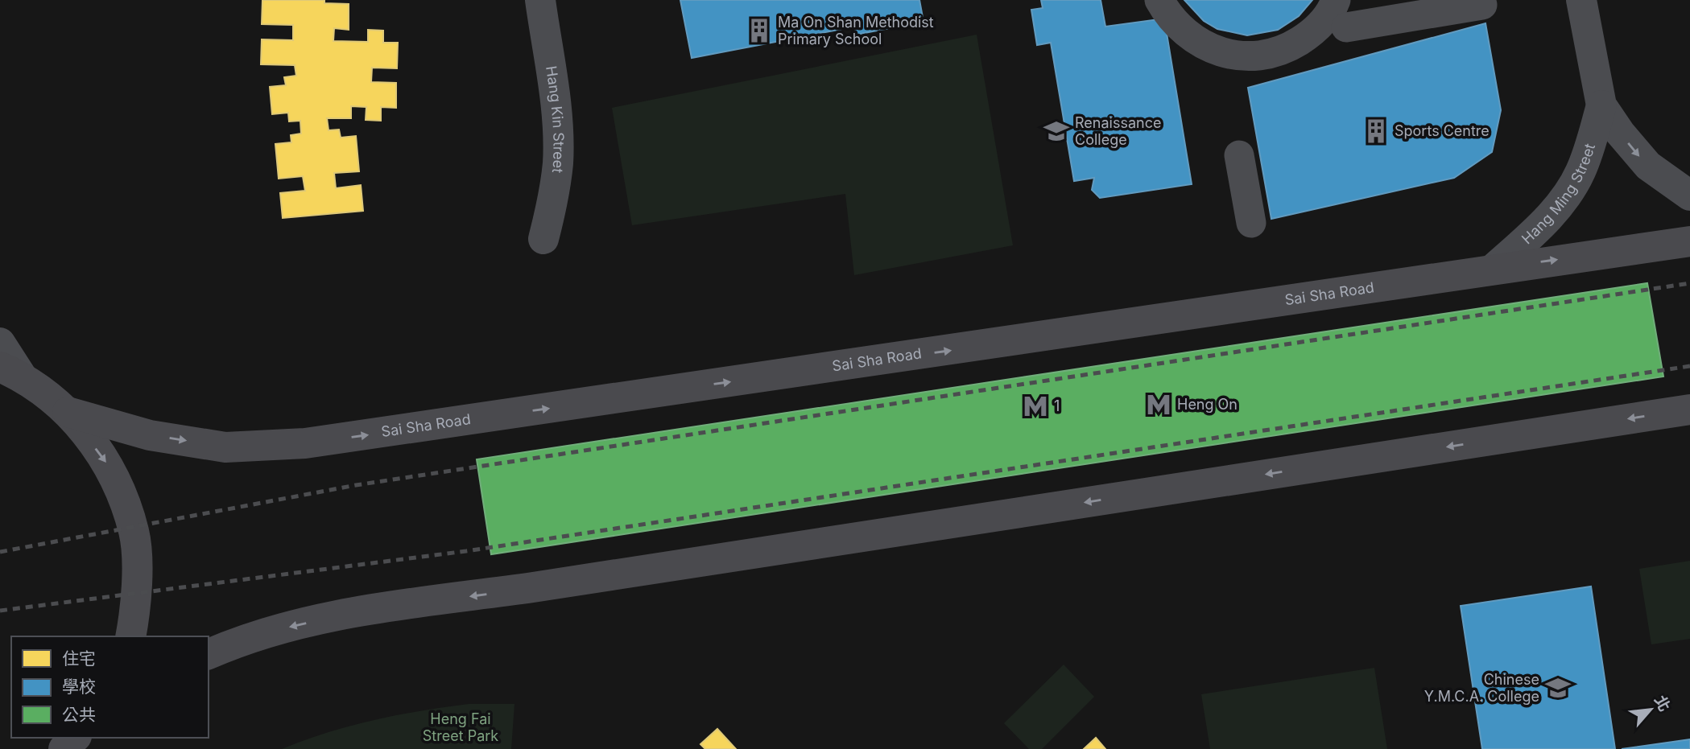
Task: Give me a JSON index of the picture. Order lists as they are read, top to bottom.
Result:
{
  "streets": {
    "main road": ["Sai Sha Road"],
    "street": ["Hang Kin Street", "Hang Ming Street"]
  },
  "crossings": [
    ["Hang Ming Street", "Sai Sha Road"]
  ],
  "parks": ["Heng Fai Street Park"],
  "places": {
    "building": ["Ma On Shan Methodist Primary School", "Sports Centre"],
    "school or university": ["Renaissance College", "Chinese Y.M.C.A. College"],
    "metro station": ["Heng On", "1"]
  },
  "legend": ["住宅", "學校", "公共"],
  "north": "top right"
}
